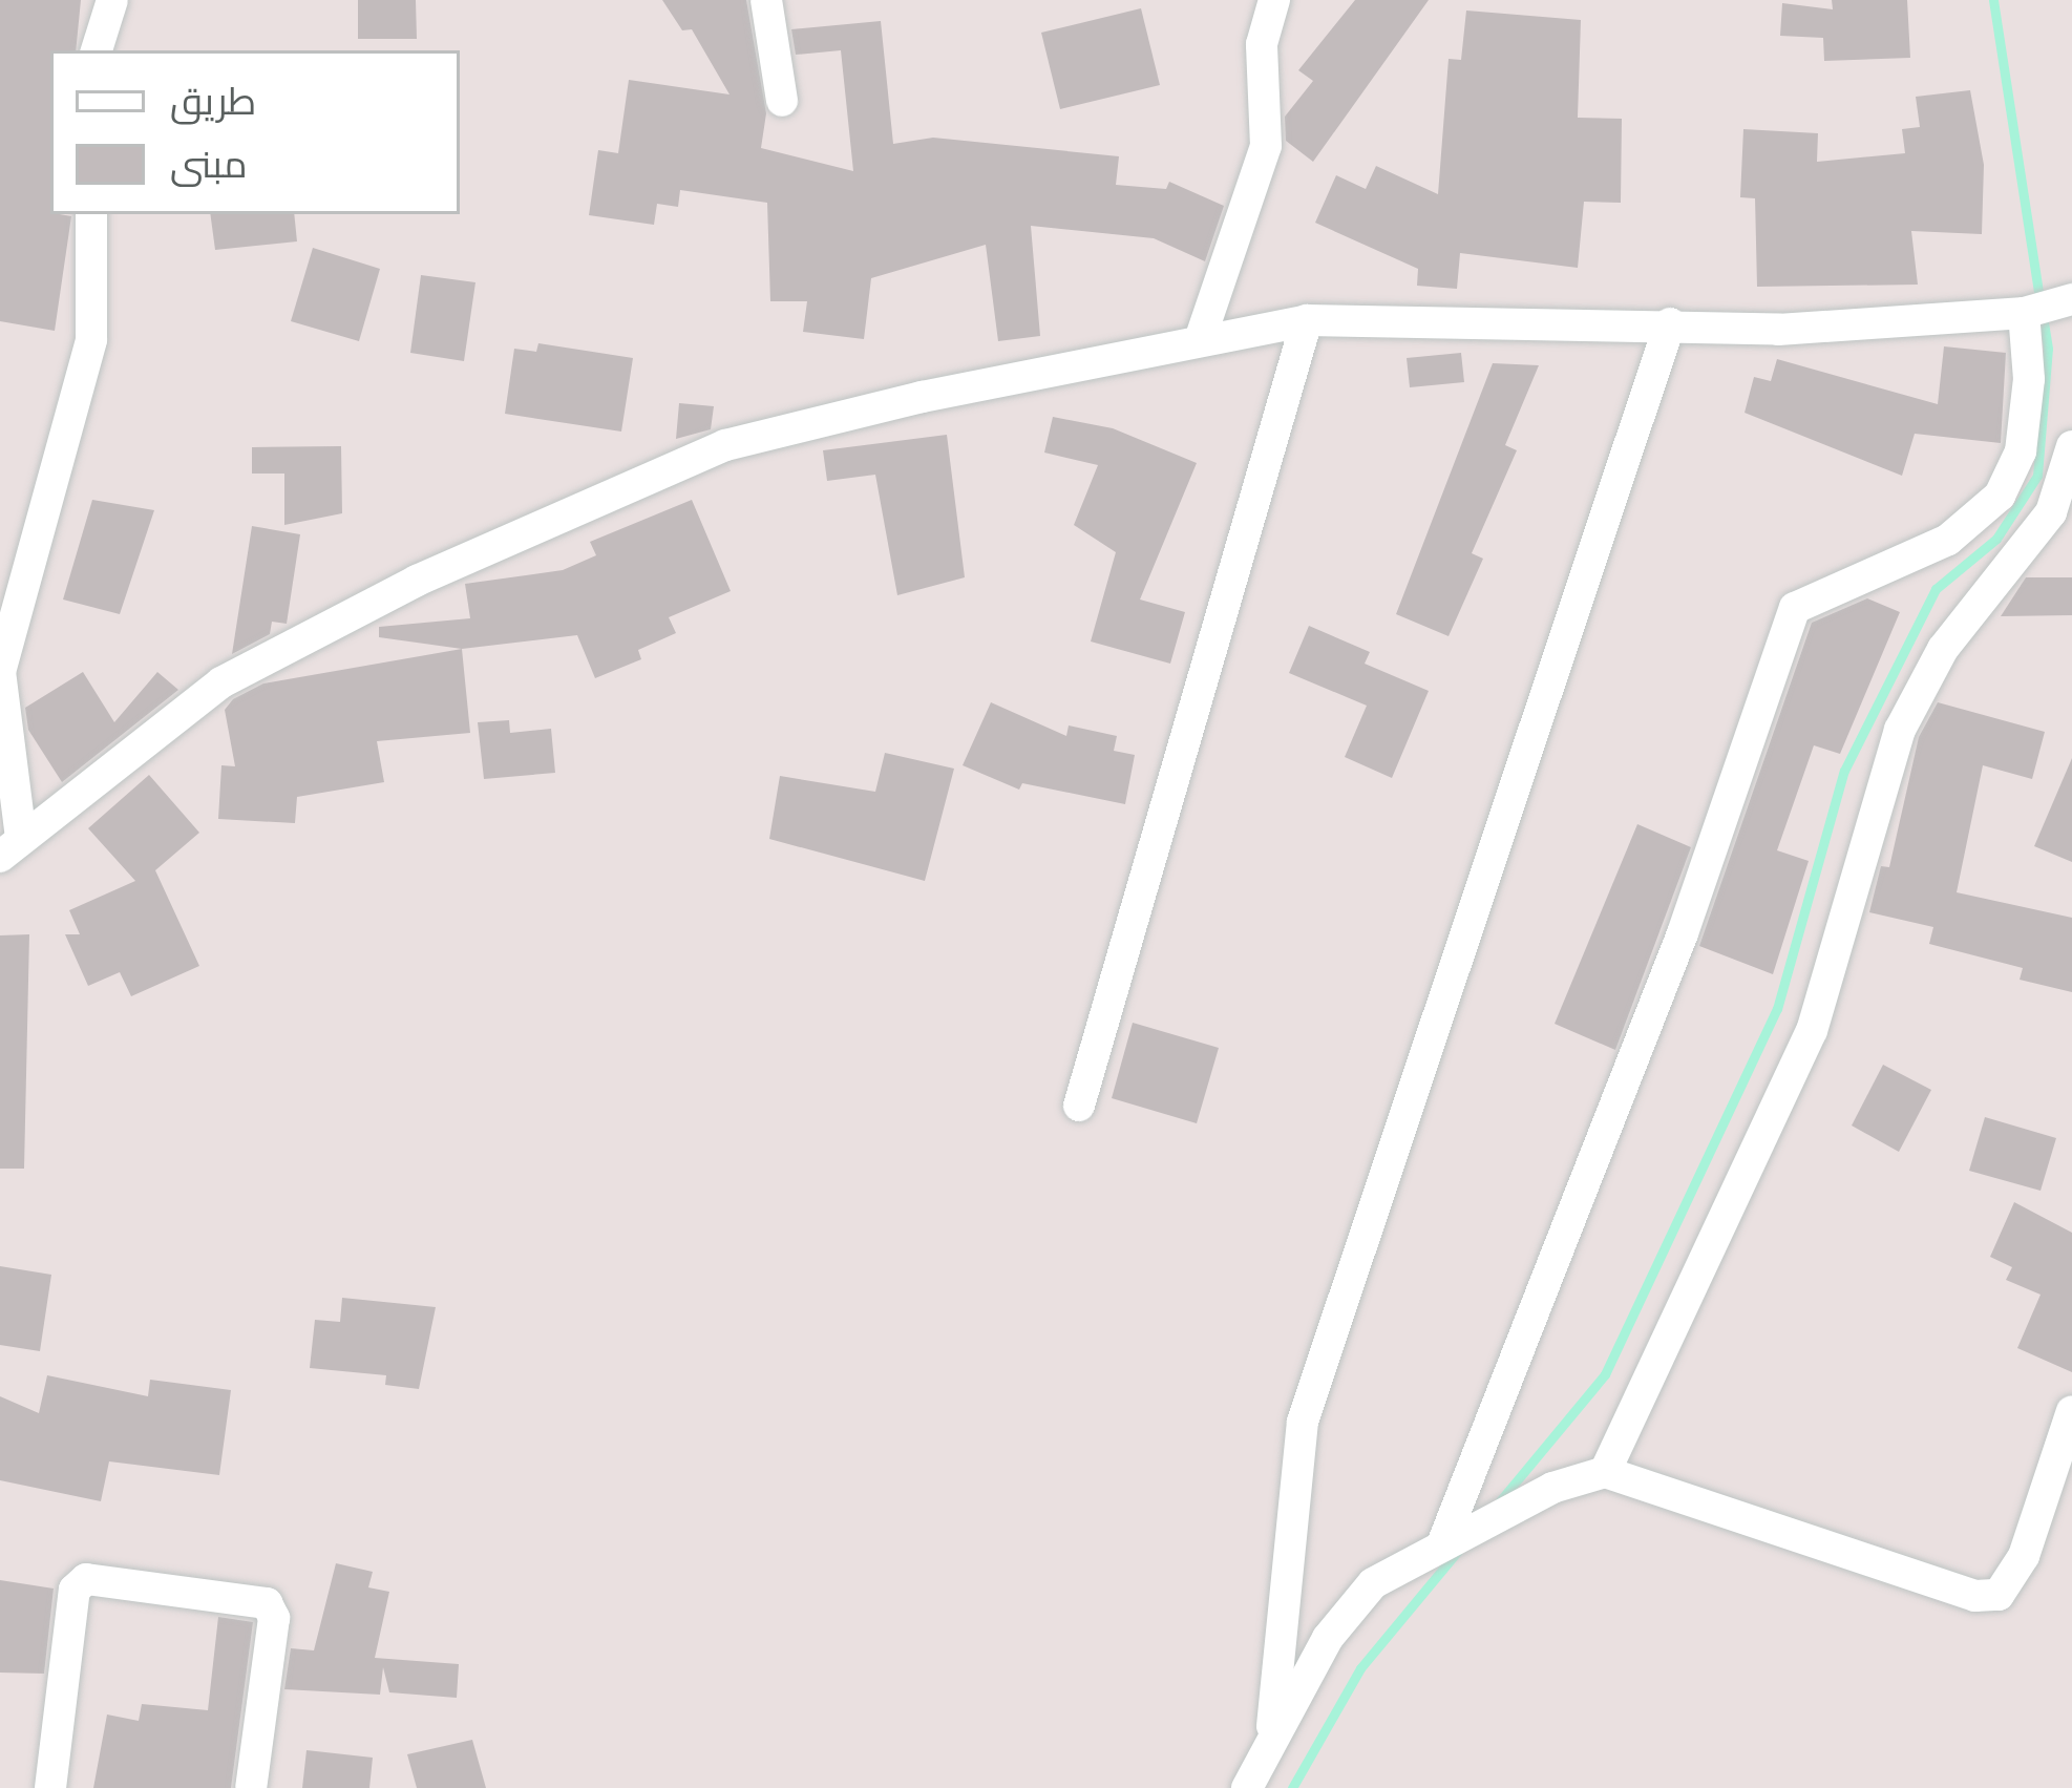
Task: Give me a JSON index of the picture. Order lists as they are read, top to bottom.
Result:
{
  "legend": ["طريق", "مبنى"]
}
